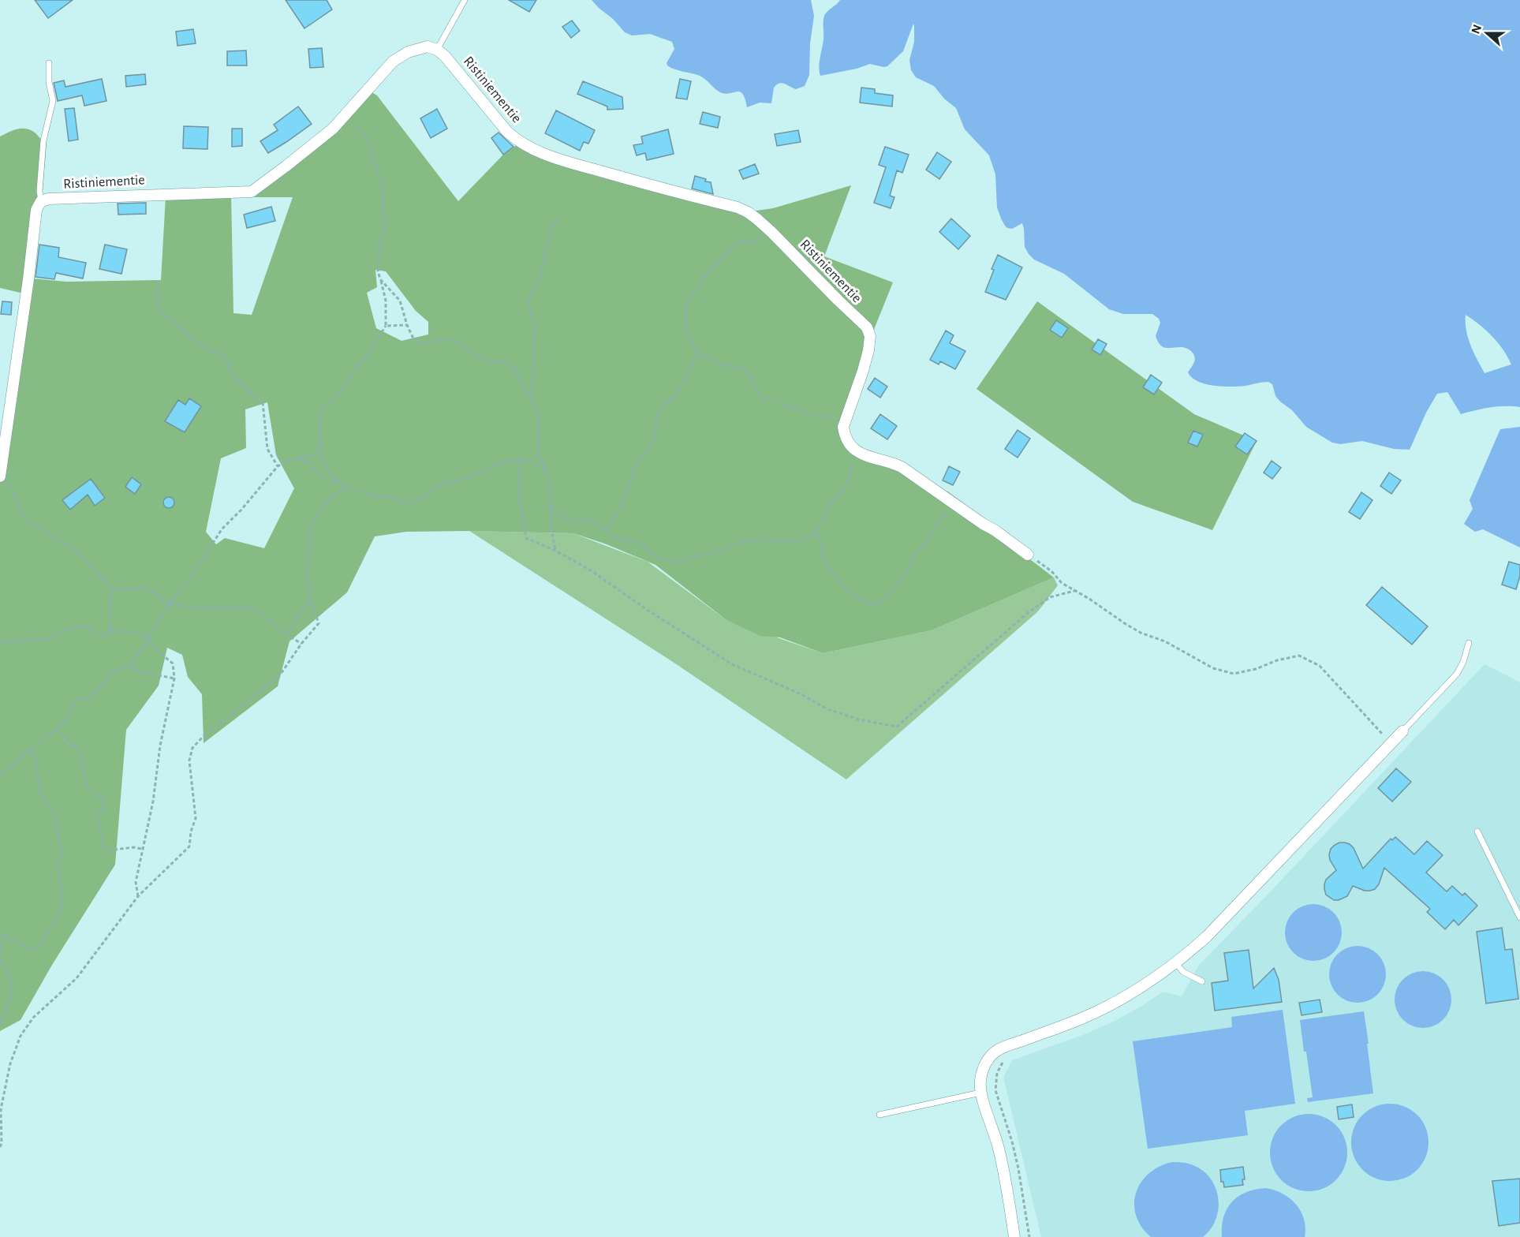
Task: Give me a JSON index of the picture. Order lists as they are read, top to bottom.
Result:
{
  "streets": {
    "street": ["Ristiniementie"]
  },
  "north": "left"
}
